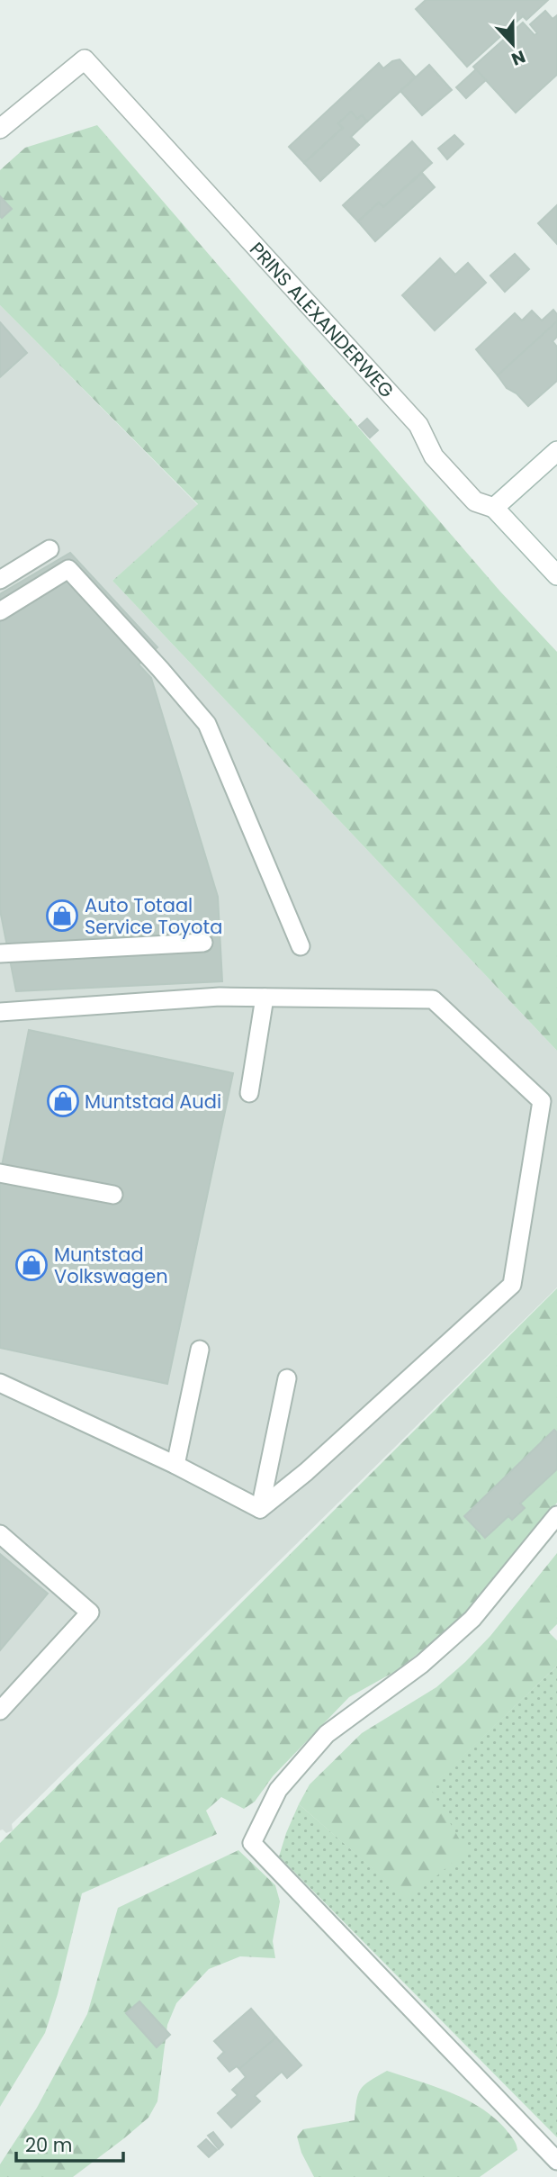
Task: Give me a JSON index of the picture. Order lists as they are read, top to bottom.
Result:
{
  "streets": {
    "street": ["PRINS ALEXANDERWEG"]
  },
  "places": {
    "shop": ["Auto Totaal Service Toyota", "Muntstad Audi", "Muntstad Volkswagen"]
  },
  "scale_bar": "20 m",
  "north": "bottom"
}
